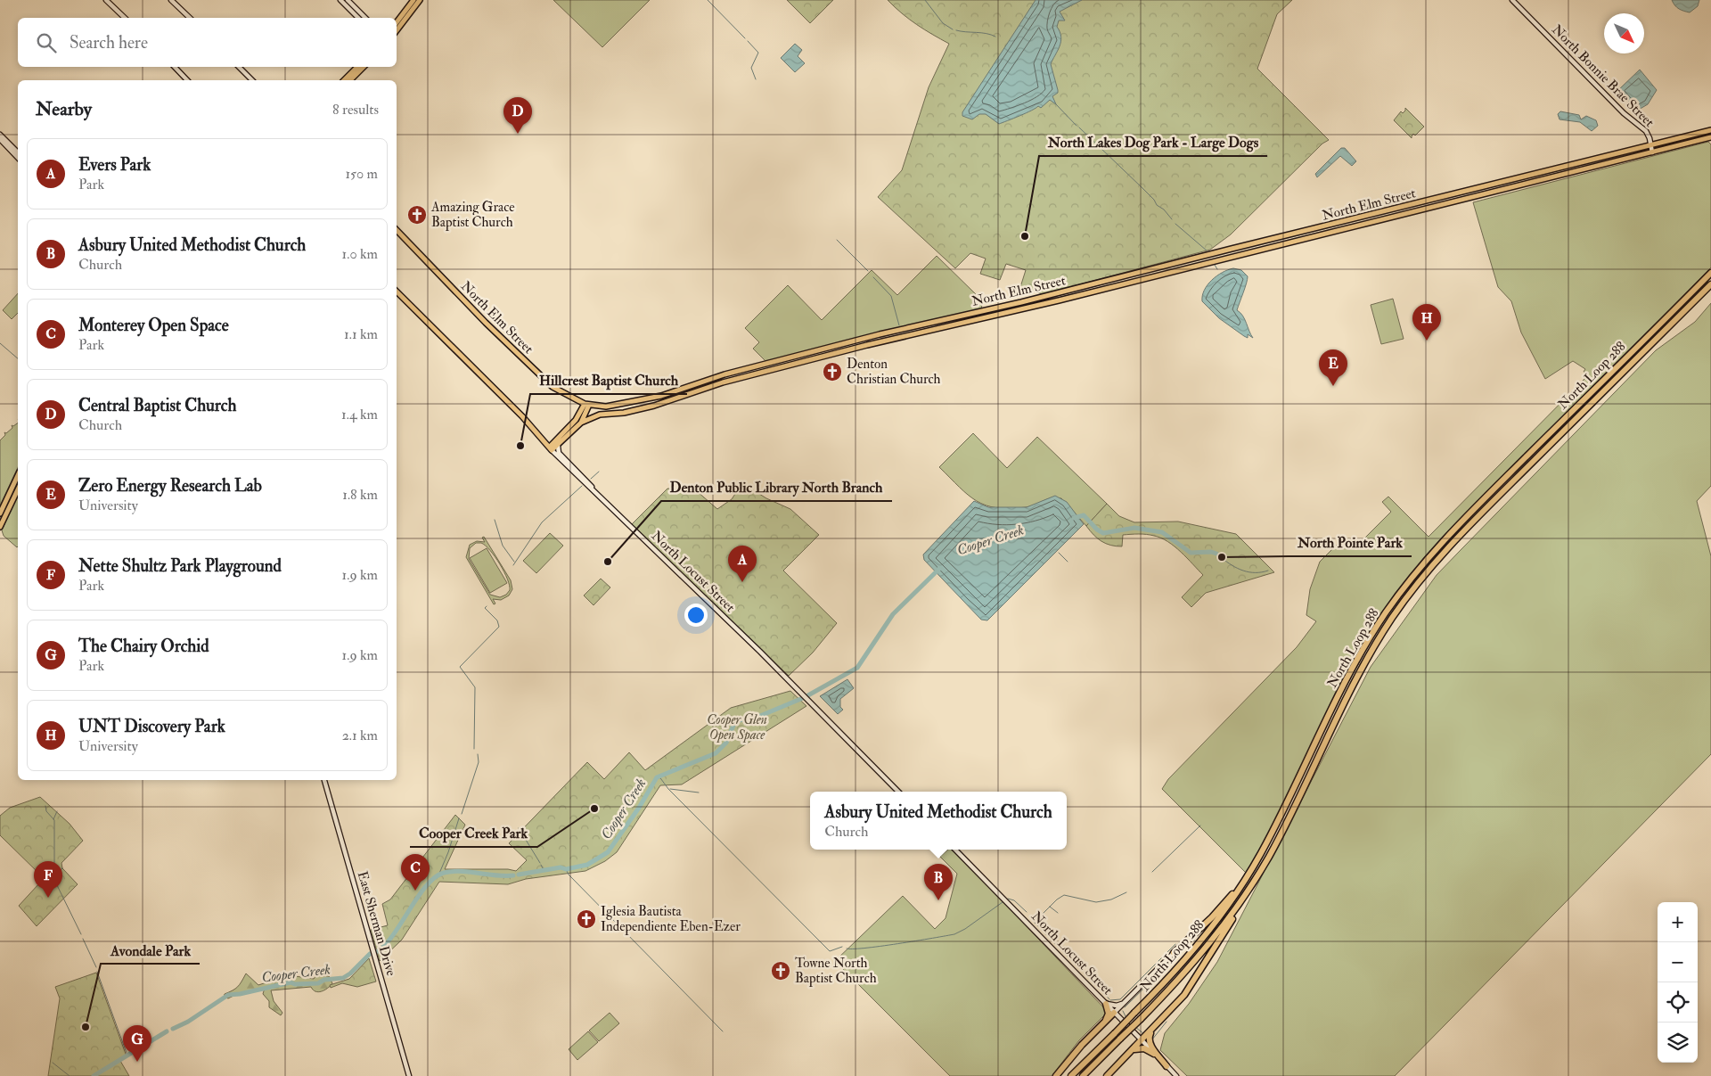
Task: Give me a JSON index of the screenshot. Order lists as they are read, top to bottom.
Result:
{
  "streets": {
    "highway": ["North Loop 288"],
    "main road": [
      "North Bonnie Brae Street",
      "North Elm Street",
      "North Locust Street",
      "East Sherman Drive"
    ]
  },
  "crossings": [
    ["North Bonnie Brae Street", "North Elm Street"],
    ["North Loop 288", "North Locust Street"]
  ],
  "water": ["Cooper Creek"],
  "parks": ["Cooper Glen Open Space"],
  "places": {
    "church": [
      "Amazing Grace Baptist Church",
      "Denton Christian Church",
      "Iglesia Bautista Independiente Eben-Ezer",
      "Towne North Baptist Church"
    ],
    "other": [
      "North Lakes Dog Park - Large Dogs",
      "Hillcrest Baptist Church",
      "North Pointe Park",
      "Denton Public Library North Branch",
      "Cooper Creek Park",
      "Avondale Park"
    ]
  },
  "north": "bottom right",
  "page": {
    "search": "Search here",
    "heading": ["Nearby", "8 results"],
    "pins": [
      "D",
      "H",
      "E",
      "A",
      "C",
      "F",
      "B",
      "G"
    ],
    "list": [
      {
        "mark": "A",
        "name": "Evers Park",
        "note": "Park",
        "value": "150 m"
      },
      {
        "mark": "B",
        "name": "Asbury United Methodist Church",
        "note": "Church",
        "value": "1.0 km"
      },
      {
        "mark": "C",
        "name": "Monterey Open Space",
        "note": "Park",
        "value": "1.1 km"
      },
      {
        "mark": "D",
        "name": "Central Baptist Church",
        "note": "Church",
        "value": "1.4 km"
      },
      {
        "mark": "E",
        "name": "Zero Energy Research Lab",
        "note": "University",
        "value": "1.8 km"
      },
      {
        "mark": "F",
        "name": "Nette Shultz Park Playground",
        "note": "Park",
        "value": "1.9 km"
      },
      {
        "mark": "G",
        "name": "The Chairy Orchid",
        "note": "Park",
        "value": "1.9 km"
      },
      {
        "mark": "H",
        "name": "UNT Discovery Park",
        "note": "University",
        "value": "2.1 km"
      }
    ],
    "popup": ["Asbury United Methodist Church", "Church"],
    "map_buttons": ["+", "−"]
  }
}
